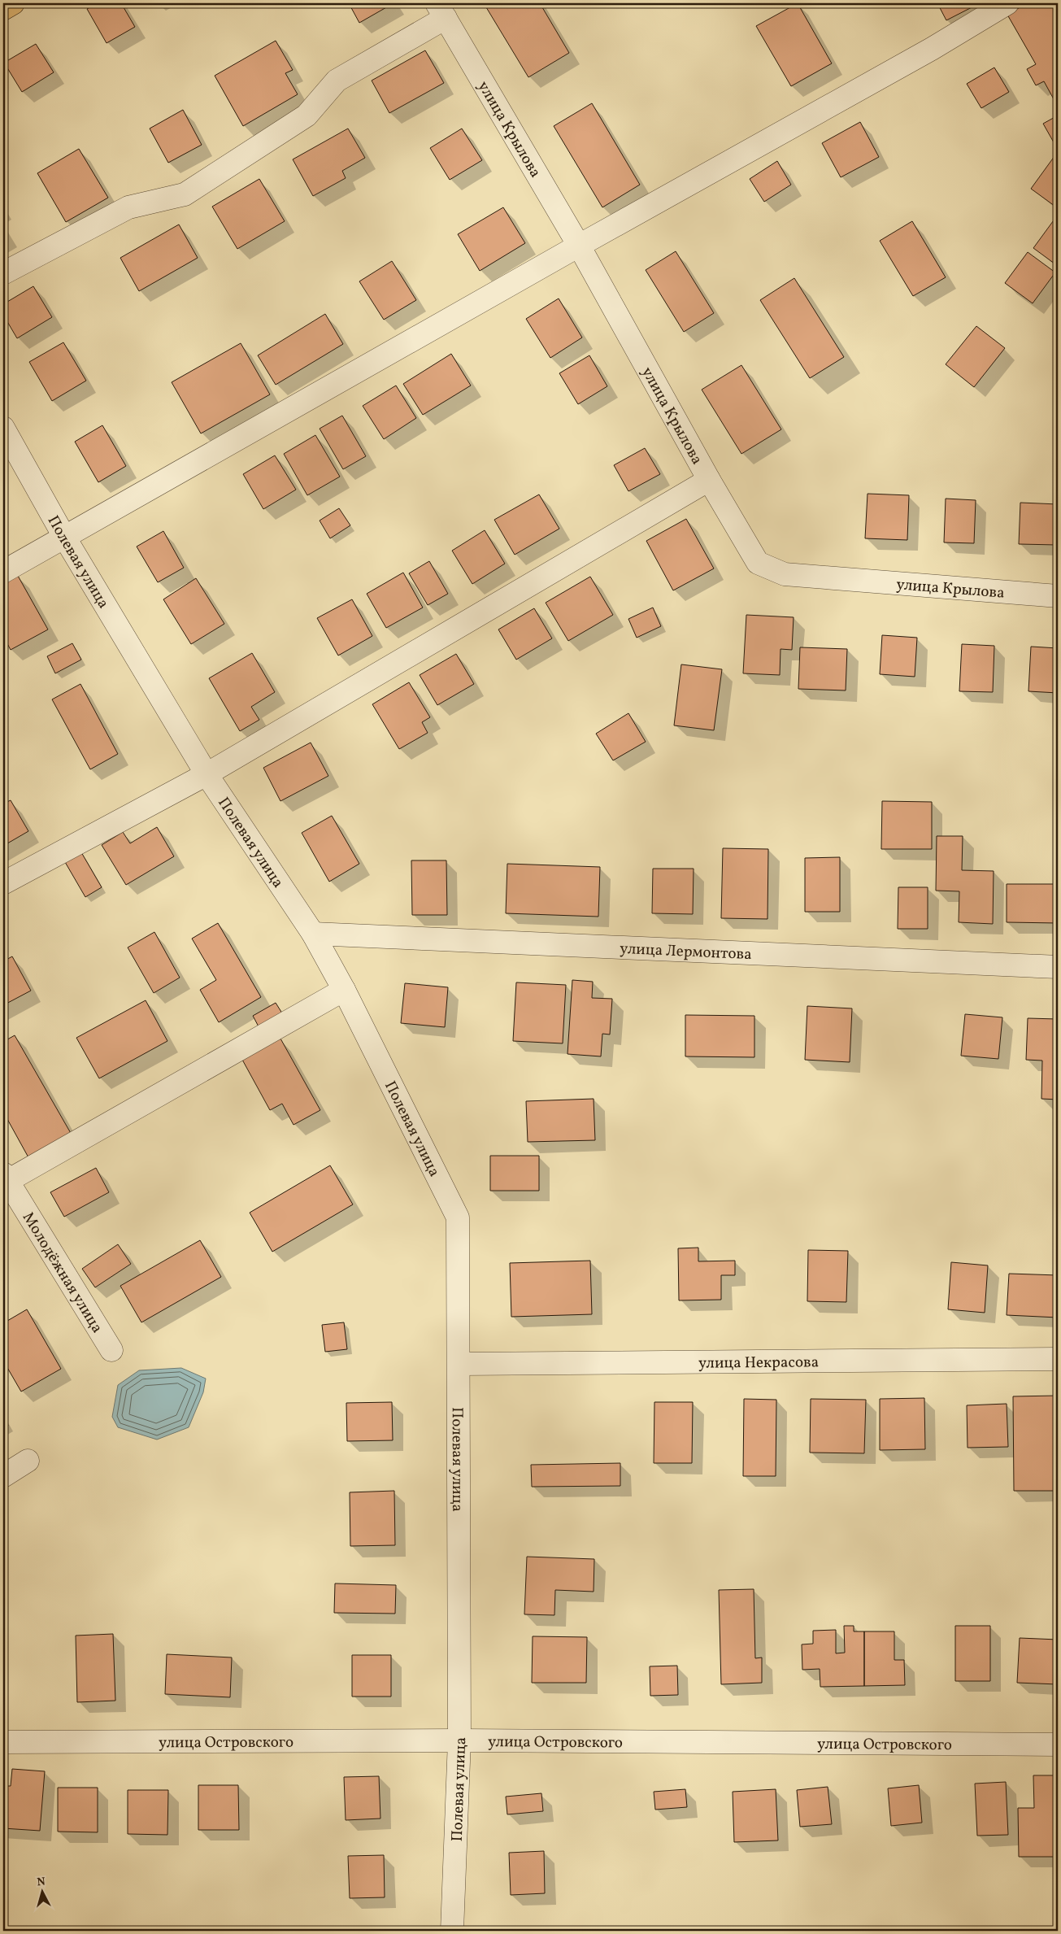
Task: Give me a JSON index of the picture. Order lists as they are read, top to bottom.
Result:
{
  "streets": {
    "street": [
      "улица Крылова",
      "Полевая улица",
      "улица Лермонтова",
      "Молодёжная улица",
      "улица Некрасова",
      "улица Островского"
    ]
  },
  "crossings": [
    ["Полевая улица", "улица Лермонтова"],
    ["Полевая улица", "улица Некрасова"],
    ["Полевая улица", "улица Островского"]
  ],
  "north": "top"
}
